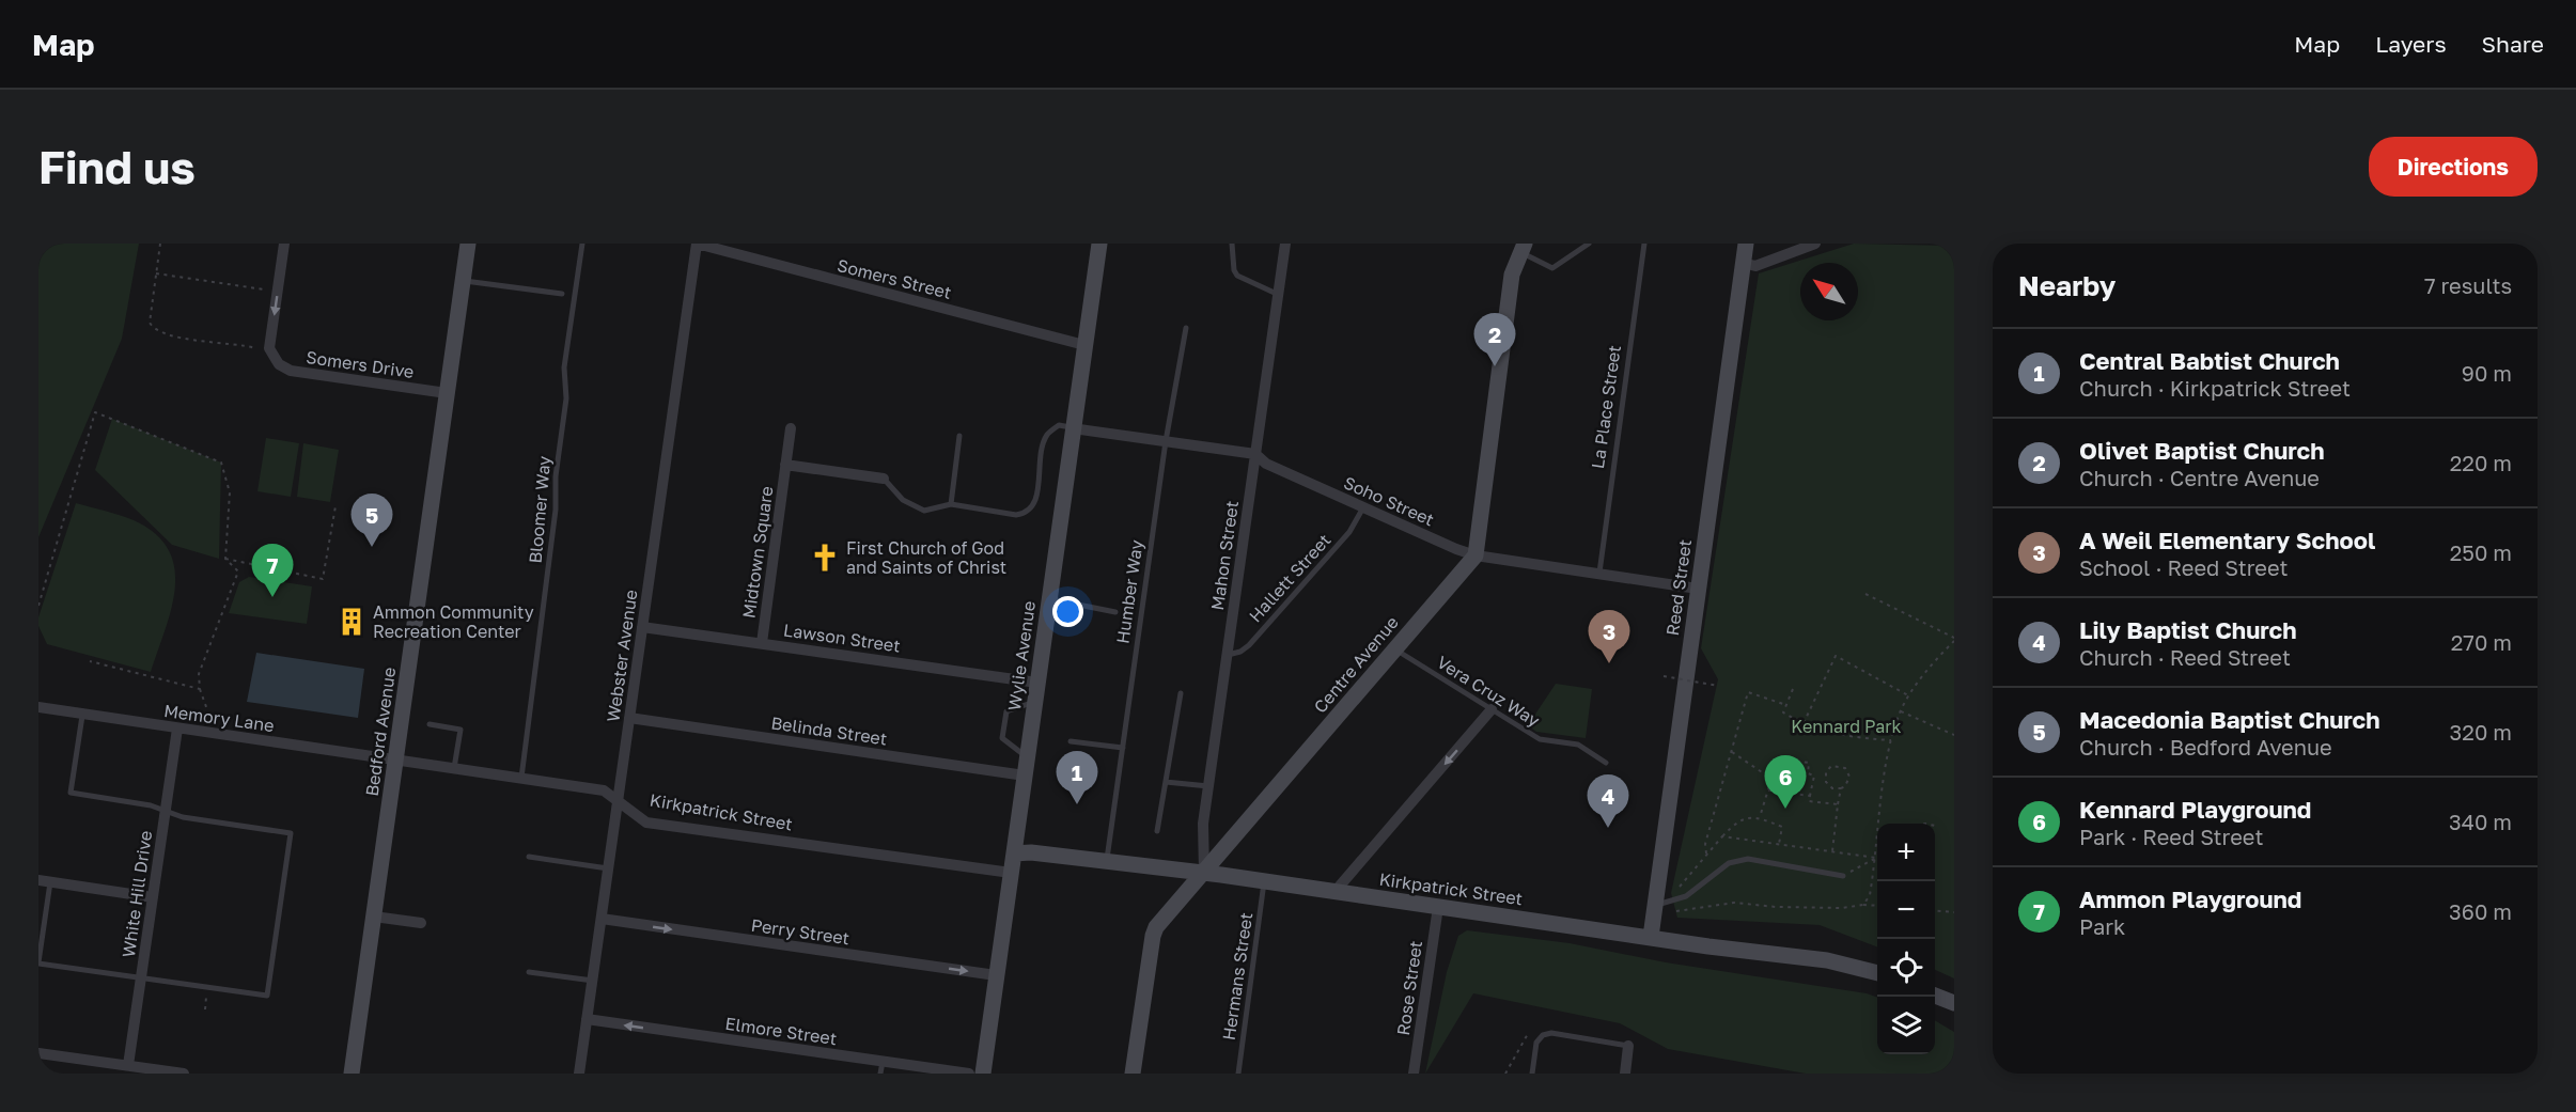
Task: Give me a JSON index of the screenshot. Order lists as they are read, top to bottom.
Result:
{
  "streets": {
    "street": [
      "Somers Street",
      "Somers Drive",
      "Soho Street",
      "Midtown Square",
      "Mahon Street",
      "Reed Street",
      "Lawson Street",
      "Webster Avenue",
      "Wylie Avenue",
      "Centre Avenue",
      "Memory Lane",
      "Belinda Street",
      "Bedford Avenue",
      "Kirkpatrick Street",
      "White Hill Drive",
      "Perry Street",
      "Rose Street",
      "Elmore Street"
    ],
    "lane": [
      "La Place Street",
      "Bloomer Way",
      "Hallett Street",
      "Humber Way",
      "Vera Cruz Way",
      "Hermans Street"
    ]
  },
  "crossings": [
    ["Somers Street", "Webster Avenue"],
    ["Somers Street", "Wylie Avenue"],
    ["Somers Drive", "Bedford Avenue"],
    ["La Place Street", "Soho Street"],
    ["Soho Street", "Mahon Street"],
    ["Soho Street", "Hallett Street"],
    ["Soho Street", "Reed Street"],
    ["Soho Street", "Humber Way"],
    ["Soho Street", "Wylie Avenue"],
    ["Soho Street", "Centre Avenue"],
    ["Bloomer Way", "Kirkpatrick Street"],
    ["Midtown Square", "Lawson Street"],
    ["Mahon Street", "Hallett Street"],
    ["Mahon Street", "Centre Avenue"],
    ["Mahon Street", "Kirkpatrick Street"],
    ["Reed Street", "Kirkpatrick Street"],
    ["Humber Way", "Kirkpatrick Street"],
    ["Lawson Street", "Webster Avenue"],
    ["Lawson Street", "Wylie Avenue"],
    ["Webster Avenue", "Belinda Street"],
    ["Webster Avenue", "Kirkpatrick Street"],
    ["Webster Avenue", "Perry Street"],
    ["Webster Avenue", "Elmore Street"],
    ["Wylie Avenue", "Belinda Street"],
    ["Wylie Avenue", "Kirkpatrick Street"],
    ["Wylie Avenue", "Perry Street"],
    ["Centre Avenue", "Vera Cruz Way"],
    ["Centre Avenue", "Kirkpatrick Street"],
    ["Memory Lane", "Bedford Avenue"],
    ["Memory Lane", "Kirkpatrick Street"],
    ["Memory Lane", "White Hill Drive"],
    ["Bedford Avenue", "Kirkpatrick Street"],
    ["Kirkpatrick Street", "Hermans Street"],
    ["Kirkpatrick Street", "Rose Street"]
  ],
  "one_way": ["Perry Street", "Elmore Street"],
  "parks": ["Kennard Park"],
  "places": {
    "church": ["First Church of God and Saints of Christ"],
    "building": ["Ammon Community Recreation Center"]
  },
  "north": "top left",
  "page": {
    "header": "Map",
    "nav": ["Map", "Layers", "Share"],
    "buttons": "Directions",
    "title": "Find us",
    "heading": ["Nearby", "7 results"],
    "pins": [
      "2",
      "5",
      "7",
      "3",
      "1",
      "6",
      "4"
    ],
    "list": [
      {
        "mark": "1",
        "name": "Central Babtist Church",
        "note": "Church · Kirkpatrick Street",
        "value": "90 m"
      },
      {
        "mark": "2",
        "name": "Olivet Baptist Church",
        "note": "Church · Centre Avenue",
        "value": "220 m"
      },
      {
        "mark": "3",
        "name": "A Weil Elementary School",
        "note": "School · Reed Street",
        "value": "250 m"
      },
      {
        "mark": "4",
        "name": "Lily Baptist Church",
        "note": "Church · Reed Street",
        "value": "270 m"
      },
      {
        "mark": "5",
        "name": "Macedonia Baptist Church",
        "note": "Church · Bedford Avenue",
        "value": "320 m"
      },
      {
        "mark": "6",
        "name": "Kennard Playground",
        "note": "Park · Reed Street",
        "value": "340 m"
      },
      {
        "mark": "7",
        "name": "Ammon Playground",
        "note": "Park",
        "value": "360 m"
      }
    ],
    "map_buttons": ["+", "−"]
  }
}
